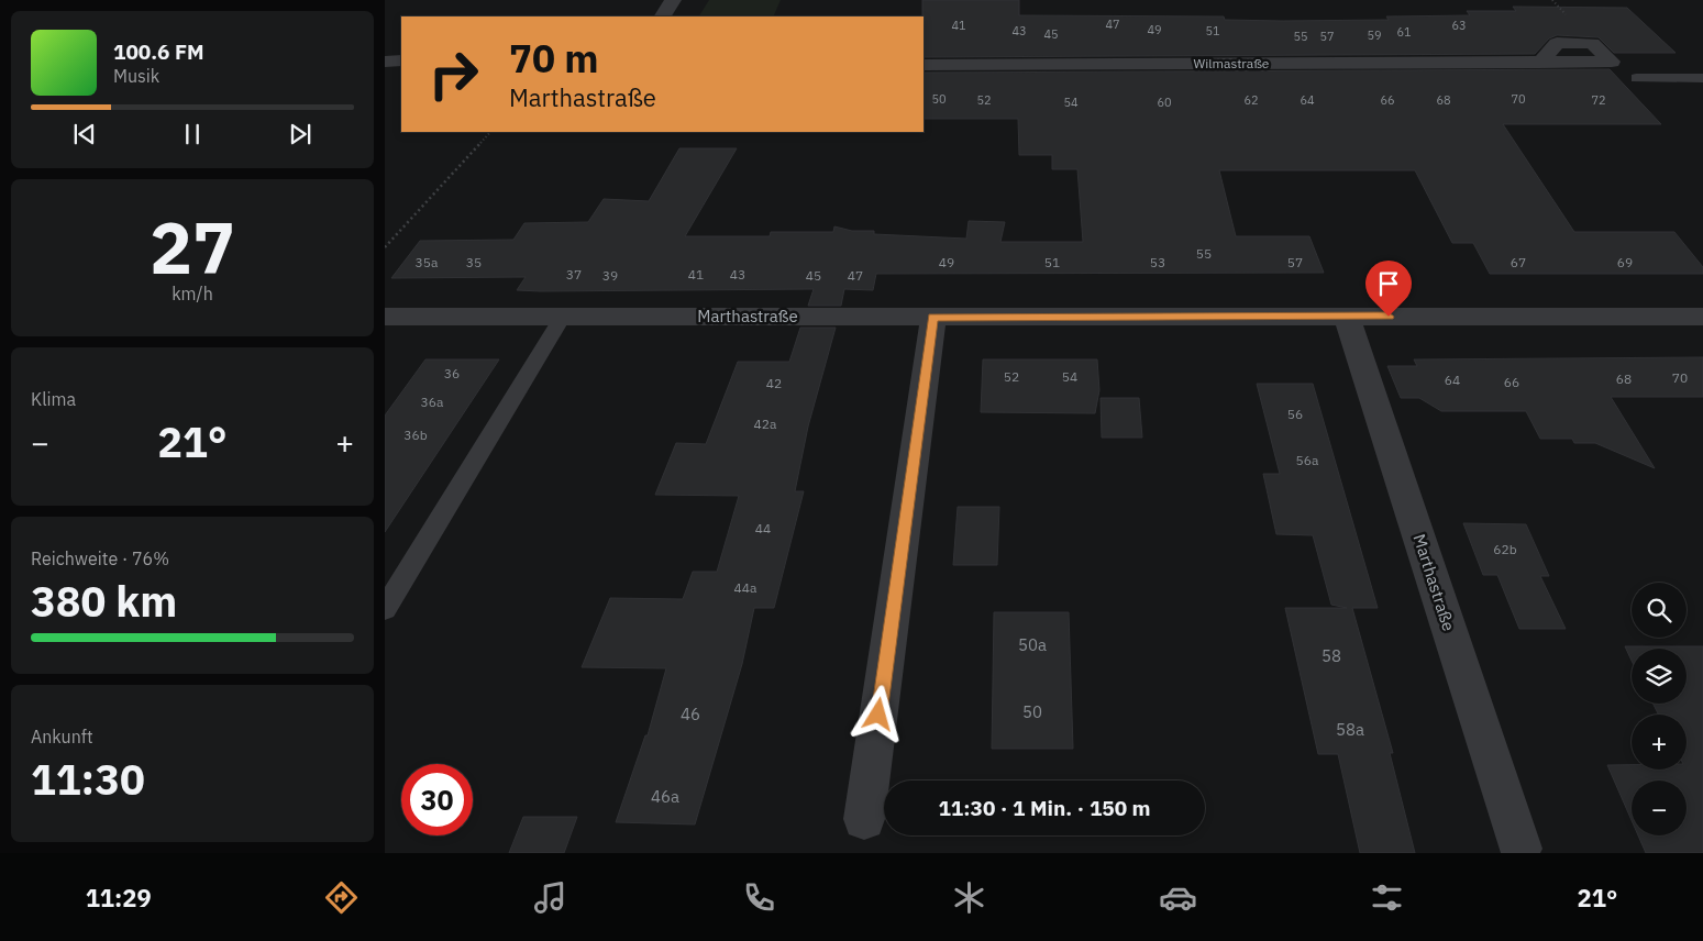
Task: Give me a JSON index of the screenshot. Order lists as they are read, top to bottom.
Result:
{
  "streets": {
    "street": ["Wilmastraße", "Marthastraße"]
  },
  "house_numbers": [
    "47",
    "41",
    "63",
    "49",
    "43",
    "51",
    "61",
    "45",
    "59",
    "55",
    "57",
    "50",
    "70",
    "52",
    "62",
    "64",
    "66",
    "68",
    "72",
    "54",
    "60",
    "55",
    "35a",
    "35",
    "49",
    "51",
    "53",
    "57",
    "67",
    "69",
    "37",
    "41",
    "43",
    "39",
    "45",
    "47",
    "36",
    "52",
    "54",
    "70",
    "68",
    "64",
    "66",
    "42",
    "36a",
    "56",
    "42a",
    "36b",
    "56a",
    "44",
    "62b",
    "44a",
    "50a",
    "58",
    "50",
    "46",
    "58a",
    "46a"
  ],
  "page": {
    "turn": ["70 m", "Marthastraße"],
    "song": ["100.6 FM", "Musik"],
    "tile": [
      ["27", "km/h"],
      "Klima",
      ["Reichweite · 76%", "380 km"],
      ["Ankunft", "11:30"]
    ],
    "heat": ["−", "21°", "+"],
    "map_buttons": ["+", "−"],
    "limit": "30",
    "trip": "11:30 · 1 Min. · 150 m",
    "tabs": ["11:29", "21°"]
  }
}
